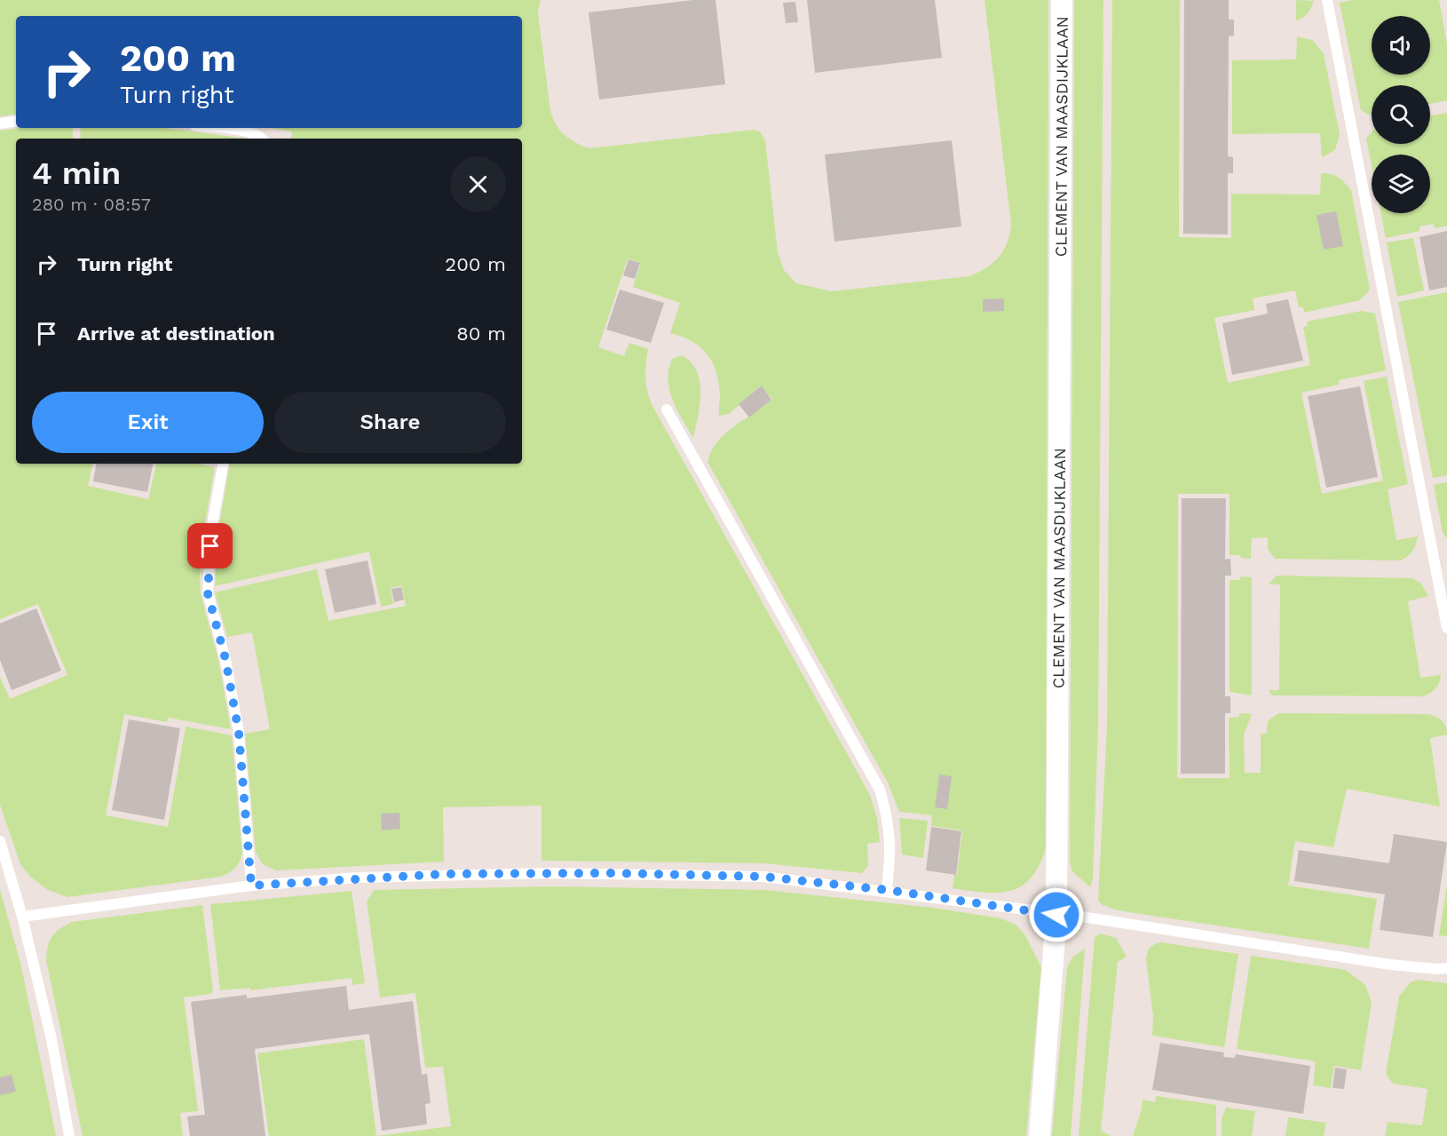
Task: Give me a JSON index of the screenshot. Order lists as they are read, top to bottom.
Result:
{
  "streets": {
    "street": ["CLEMENT VAN MAASDIJKLAAN"]
  },
  "page": {
    "turn": ["200 m", "Turn right"],
    "heading": ["4 min", "280 m · 08:57"],
    "list": [
      {
        "name": "Turn right",
        "value": "200 m"
      },
      {
        "name": "Arrive at destination",
        "value": "80 m"
      }
    ],
    "buttons": ["Exit", "Share"]
  }
}
